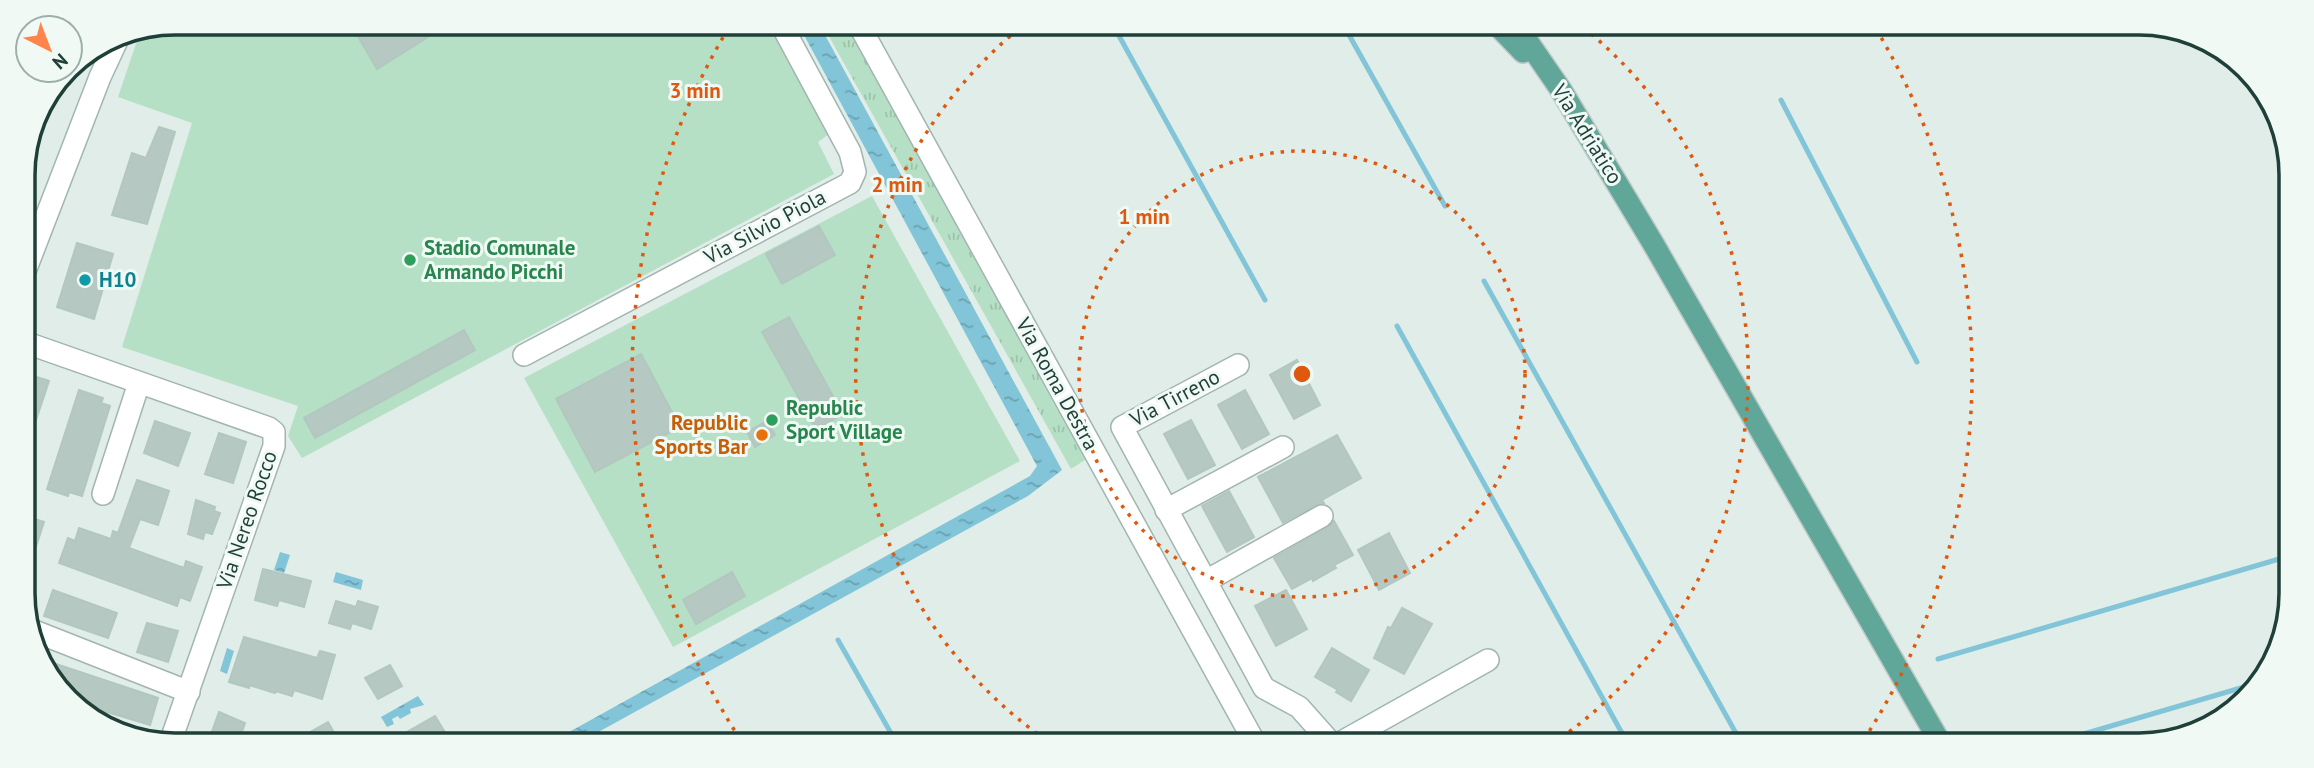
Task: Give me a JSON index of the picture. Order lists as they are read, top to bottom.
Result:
{
  "streets": {
    "main road": ["Via Adriatico"],
    "street": [
      "Via Silvio Piola",
      "Via Roma Destra",
      "Via Tirreno",
      "Via Nereo Rocco"
    ]
  },
  "places": [
    "Stadio Comunale Armando Picchi",
    "H10",
    "Republic Sport Village",
    "Republic Sports Bar"
  ],
  "north": "bottom right",
  "rings": ["3 min", "2 min", "1 min"]
}
